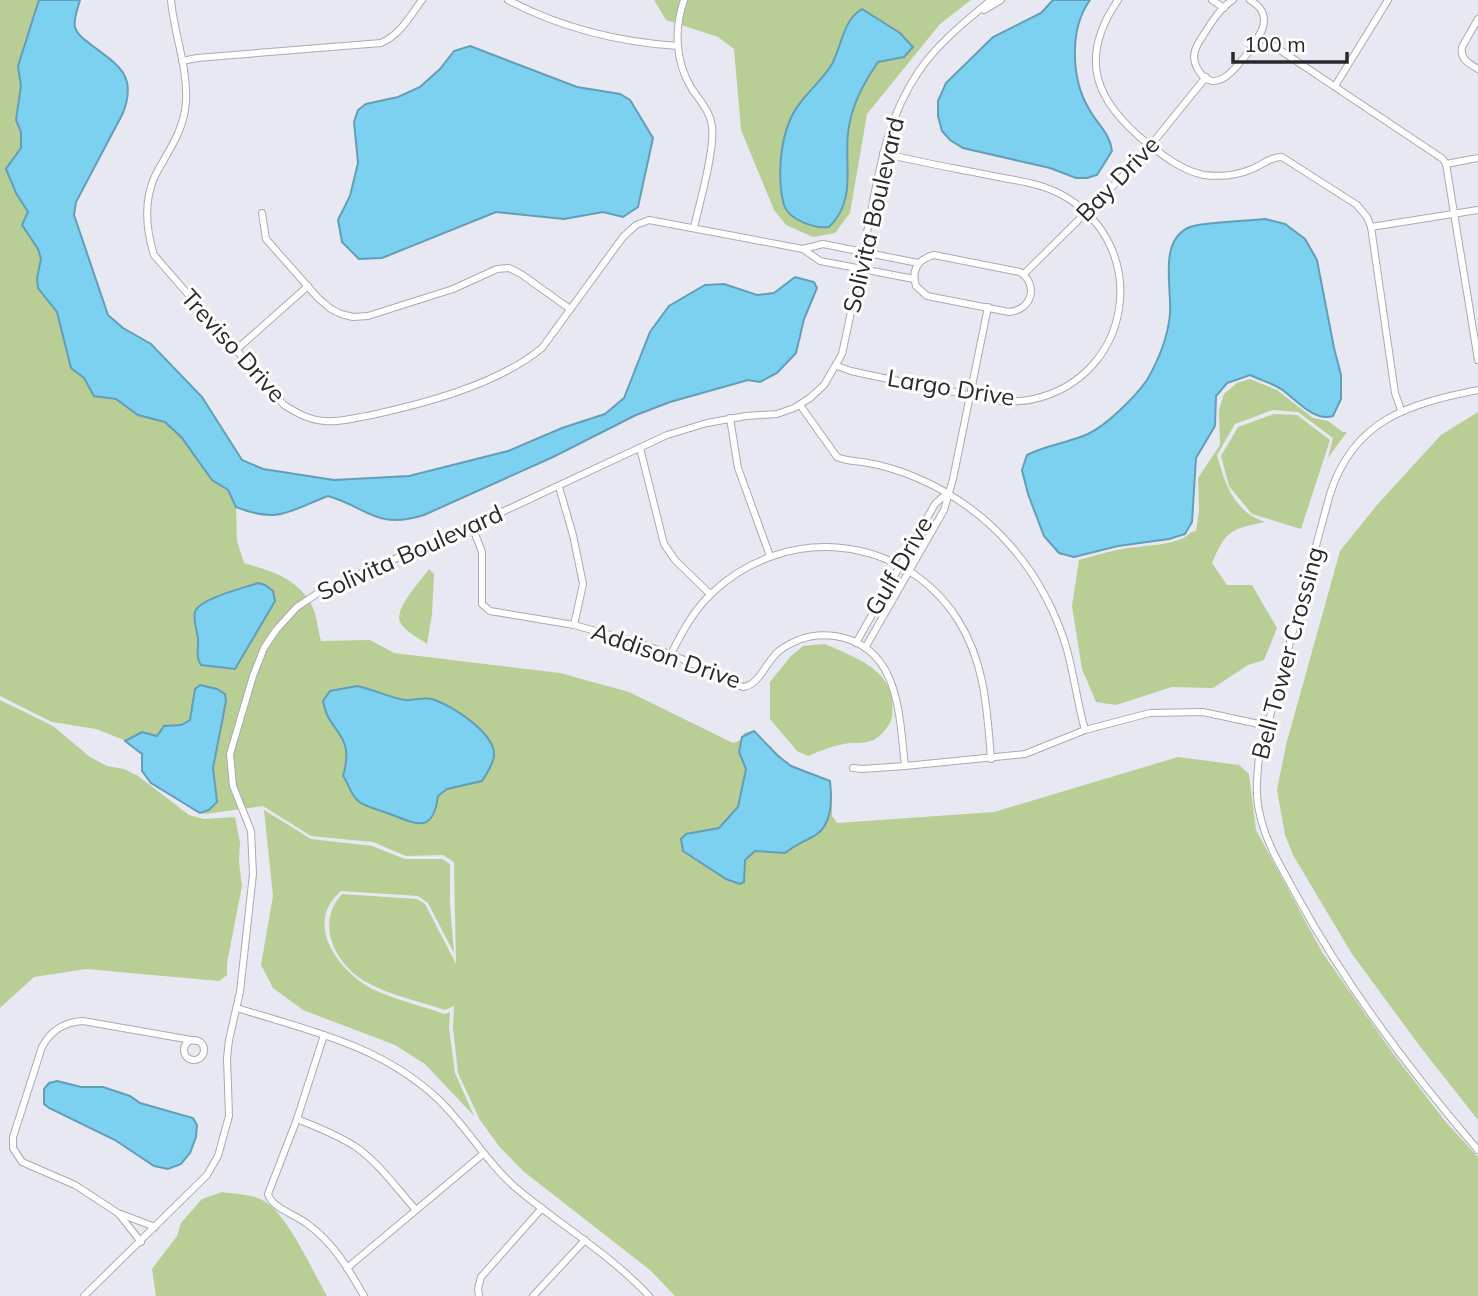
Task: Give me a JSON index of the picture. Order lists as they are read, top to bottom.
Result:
{
  "streets": {
    "street": [
      "Bay Drive",
      "Solivita Boulevard",
      "Treviso Drive",
      "Largo Drive",
      "Gulf Drive",
      "Bell Tower Crossing",
      "Addison Drive"
    ]
  },
  "crossings": [
    ["Bay Drive", "Largo Drive"],
    ["Solivita Boulevard", "Treviso Drive"],
    ["Solivita Boulevard", "Largo Drive"],
    ["Solivita Boulevard", "Addison Drive"],
    ["Largo Drive", "Gulf Drive"],
    ["Gulf Drive", "Addison Drive"]
  ],
  "scale_bar": "100 m"
}
